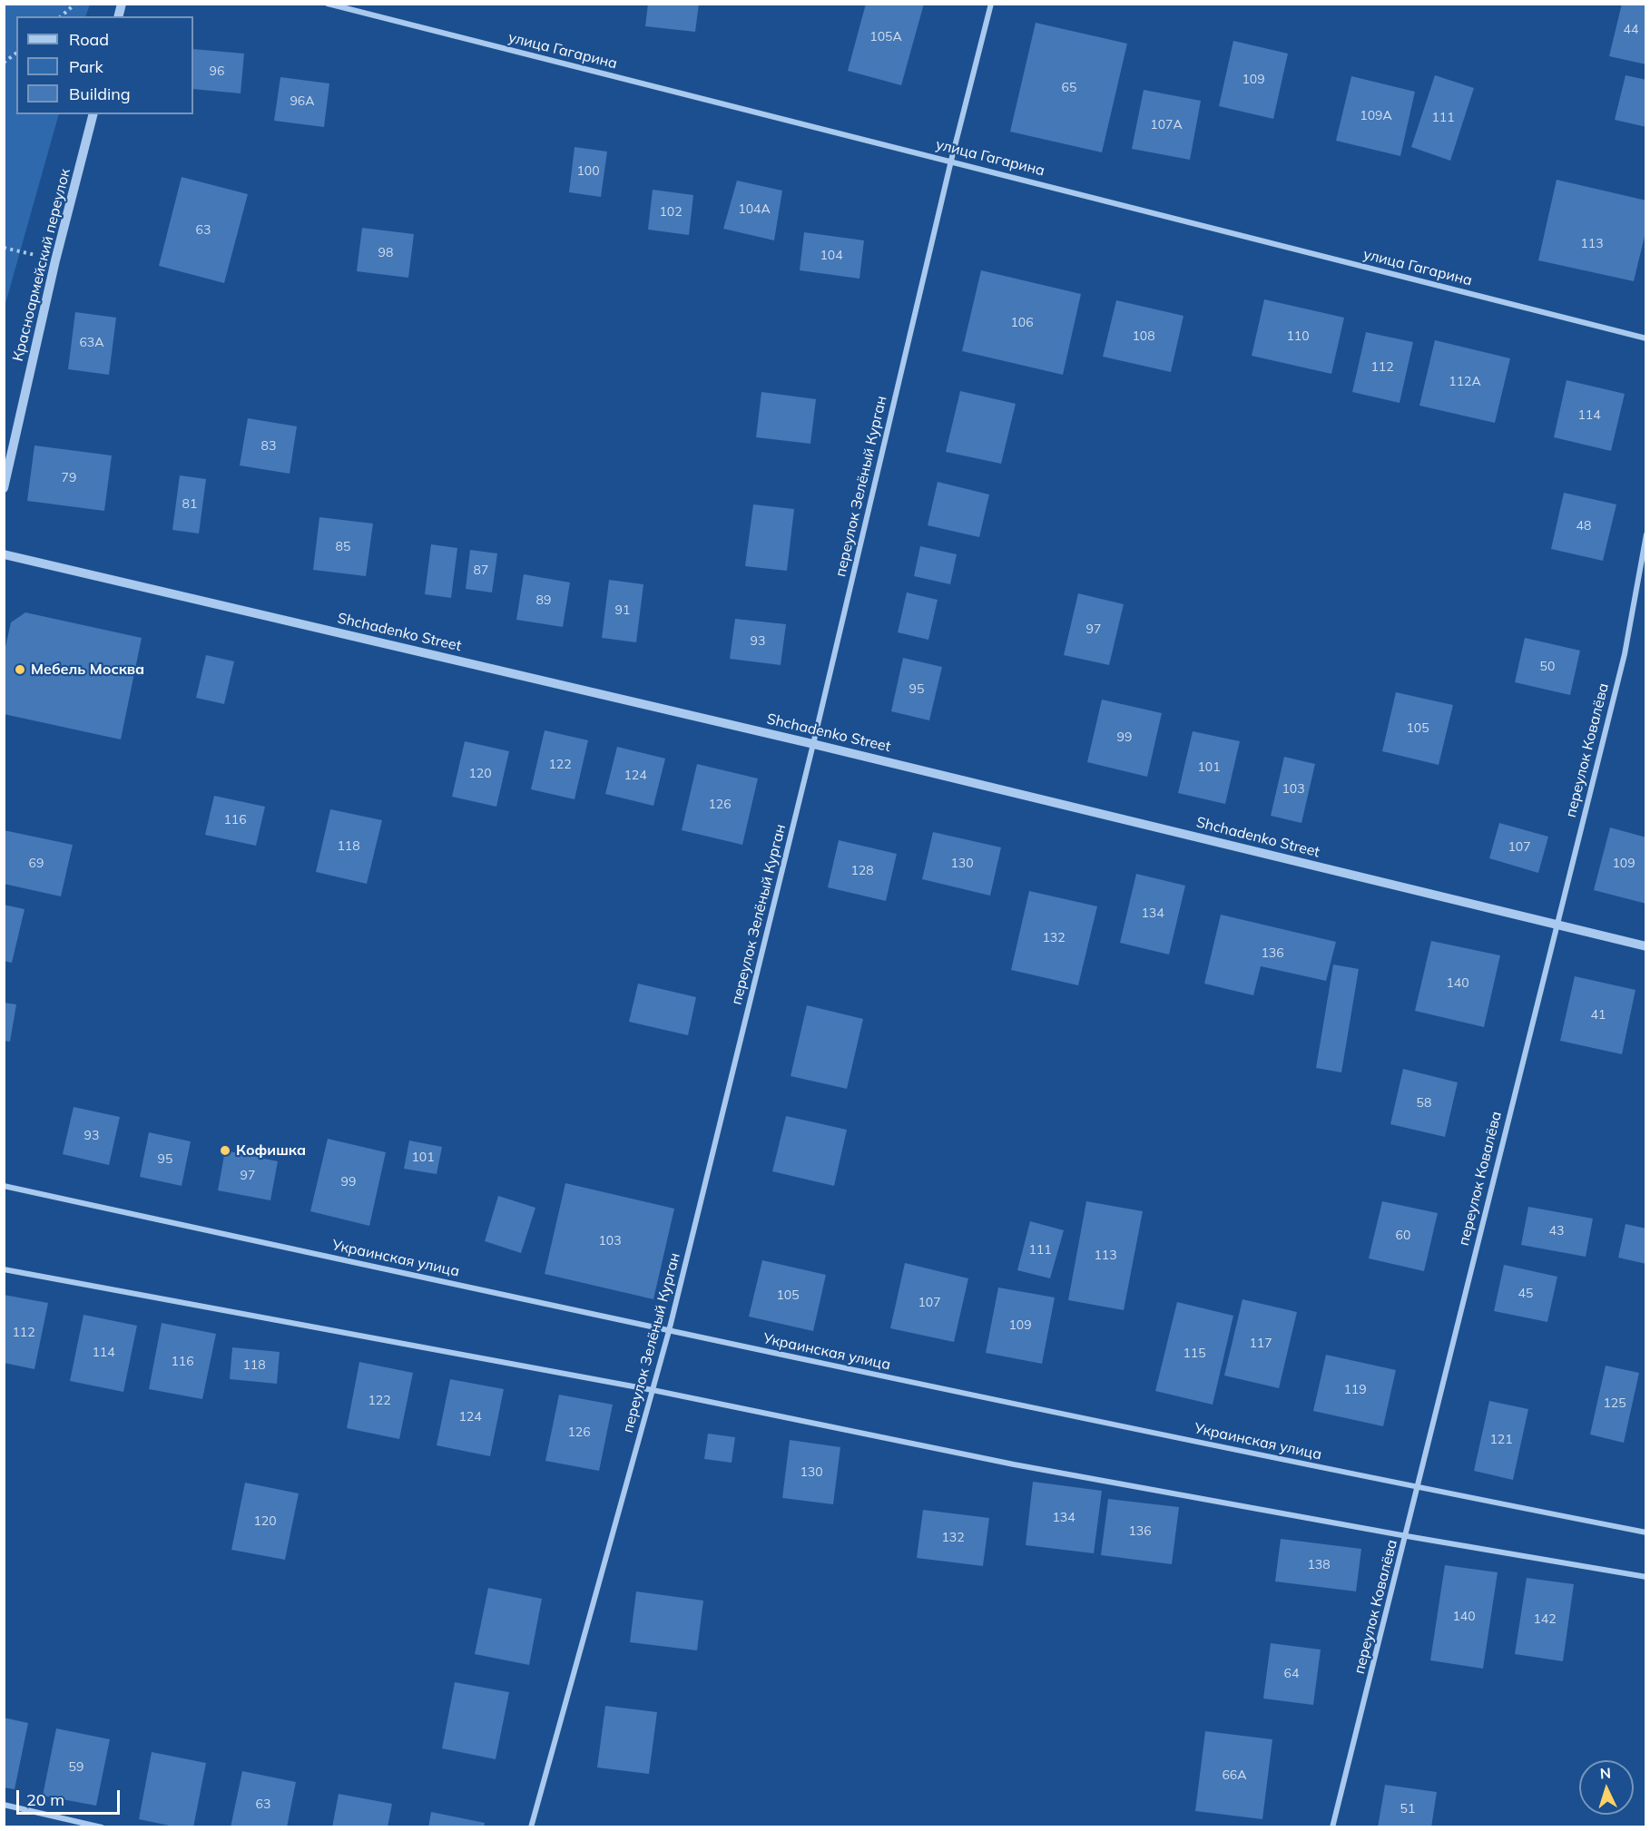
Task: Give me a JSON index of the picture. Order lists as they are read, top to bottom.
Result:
{
  "streets": {
    "street": [
      "улица Гагарина",
      "Красноармейский переулок",
      "переулок Зелёный Курган",
      "Shchadenko Street",
      "переулок Ковалёва",
      "Украинская улица"
    ]
  },
  "crossings": [
    ["улица Гагарина", "переулок Зелёный Курган"],
    ["переулок Зелёный Курган", "Shchadenko Street"],
    ["переулок Зелёный Курган", "Украинская улица"],
    ["Shchadenko Street", "переулок Ковалёва"],
    ["переулок Ковалёва", "Украинская улица"]
  ],
  "places": ["Мебель Москва", "Кофишка"],
  "house_numbers": [
    "44",
    "105А",
    "96",
    "109",
    "65",
    "96А",
    "109А",
    "111",
    "107А",
    "100",
    "104А",
    "102",
    "63",
    "113",
    "98",
    "104",
    "106",
    "108",
    "110",
    "63А",
    "112",
    "112А",
    "114",
    "83",
    "79",
    "81",
    "48",
    "85",
    "87",
    "89",
    "91",
    "97",
    "93",
    "50",
    "95",
    "105",
    "99",
    "122",
    "101",
    "120",
    "124",
    "103",
    "126",
    "116",
    "118",
    "107",
    "69",
    "130",
    "109",
    "128",
    "134",
    "132",
    "136",
    "140",
    "41",
    "58",
    "93",
    "101",
    "95",
    "97",
    "99",
    "43",
    "60",
    "103",
    "111",
    "113",
    "45",
    "105",
    "107",
    "109",
    "112",
    "117",
    "114",
    "115",
    "116",
    "118",
    "119",
    "122",
    "125",
    "124",
    "126",
    "121",
    "130",
    "134",
    "120",
    "136",
    "132",
    "138",
    "140",
    "142",
    "64",
    "59",
    "66А",
    "63",
    "51"
  ],
  "legend": ["Road", "Park", "Building"],
  "scale_bar": "20 m",
  "north": "top"
}
